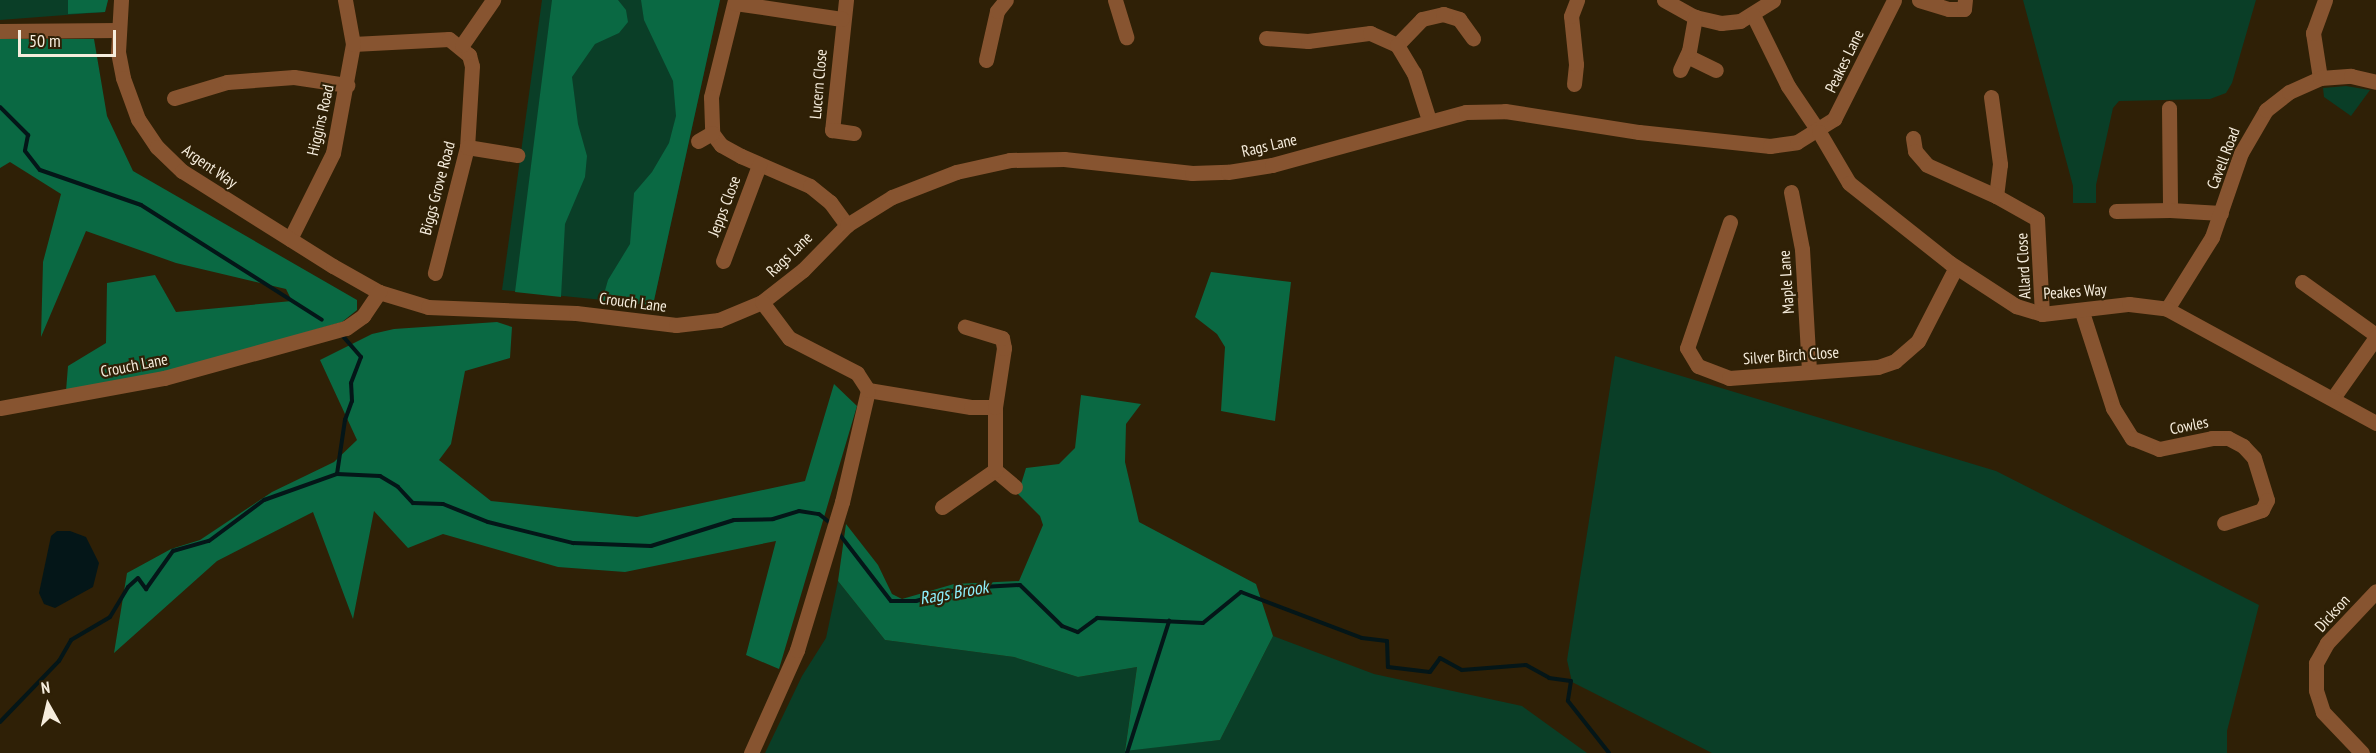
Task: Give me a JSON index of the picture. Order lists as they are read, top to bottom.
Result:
{
  "streets": {
    "street": [
      "Peakes Lane",
      "Lucern Close",
      "Higgins Road",
      "Rags Lane",
      "Cavell Road",
      "Argent Way",
      "Biggs Grove Road",
      "Jepps Close",
      "Allard Close",
      "Maple Lane",
      "Peakes Way",
      "Crouch Lane",
      "Silver Birch Close",
      "Cowles",
      "Dickson"
    ]
  },
  "crossings": [
    ["Peakes Lane", "Rags Lane"],
    ["Peakes Lane", "Peakes Way"],
    ["Higgins Road", "Argent Way"],
    ["Rags Lane", "Peakes Way"],
    ["Rags Lane", "Crouch Lane"],
    ["Cavell Road", "Peakes Way"],
    ["Argent Way", "Crouch Lane"],
    ["Allard Close", "Peakes Way"],
    ["Maple Lane", "Silver Birch Close"],
    ["Peakes Way", "Silver Birch Close"],
    ["Peakes Way", "Cowles"]
  ],
  "water": ["Rags Brook"],
  "scale_bar": "50 m",
  "north": "top"
}
